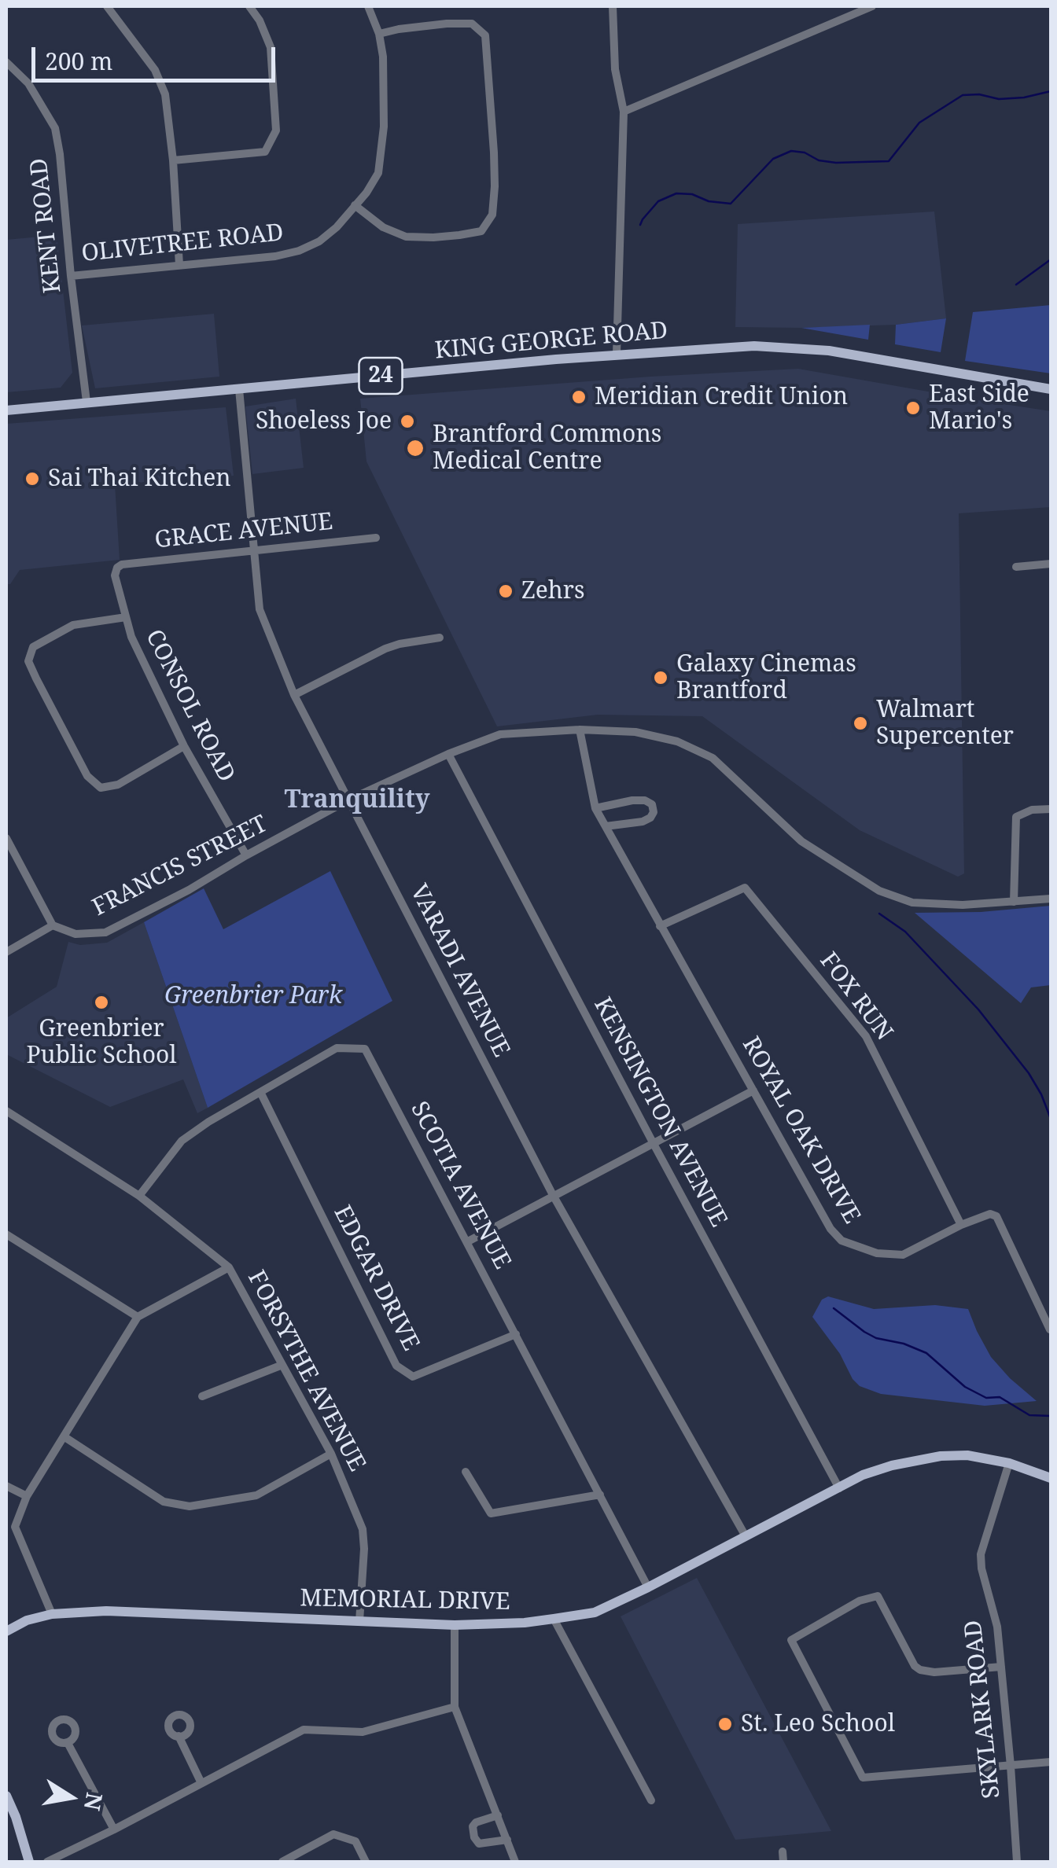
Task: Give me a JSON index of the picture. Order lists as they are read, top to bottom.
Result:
{
  "streets": {
    "main road": ["KING GEORGE ROAD", "24", "MEMORIAL DRIVE"],
    "street": [
      "KENT ROAD",
      "OLIVETREE ROAD",
      "GRACE AVENUE",
      "CONSOL ROAD",
      "FRANCIS STREET",
      "VARADI AVENUE",
      "FOX RUN",
      "KENSINGTON AVENUE",
      "ROYAL OAK DRIVE",
      "SCOTIA AVENUE",
      "EDGAR DRIVE",
      "FORSYTHE AVENUE",
      "SKYLARK ROAD"
    ]
  },
  "crossings": [
    ["KENT ROAD", "OLIVETREE ROAD"],
    ["KENT ROAD", "KING GEORGE ROAD"],
    ["KING GEORGE ROAD", "VARADI AVENUE"],
    ["GRACE AVENUE", "CONSOL ROAD"],
    ["GRACE AVENUE", "VARADI AVENUE"],
    ["CONSOL ROAD", "FRANCIS STREET"],
    ["FRANCIS STREET", "VARADI AVENUE"],
    ["FRANCIS STREET", "KENSINGTON AVENUE"],
    ["FRANCIS STREET", "ROYAL OAK DRIVE"],
    ["VARADI AVENUE", "MEMORIAL DRIVE"],
    ["FOX RUN", "ROYAL OAK DRIVE"],
    ["KENSINGTON AVENUE", "MEMORIAL DRIVE"],
    ["SCOTIA AVENUE", "EDGAR DRIVE"],
    ["SCOTIA AVENUE", "FORSYTHE AVENUE"],
    ["SCOTIA AVENUE", "MEMORIAL DRIVE"],
    ["FORSYTHE AVENUE", "MEMORIAL DRIVE"],
    ["MEMORIAL DRIVE", "SKYLARK ROAD"]
  ],
  "districts": ["Tranquility"],
  "parks": ["Greenbrier Park"],
  "places": [
    "Meridian Credit Union",
    "East Side Mario's",
    "Shoeless Joe",
    "Brantford Commons Medical Centre",
    "Sai Thai Kitchen",
    "Zehrs",
    "Galaxy Cinemas Brantford",
    "Walmart Supercenter",
    "Greenbrier Public School",
    "St. Leo School"
  ],
  "scale_bar": "200 m",
  "north": "right"
}
